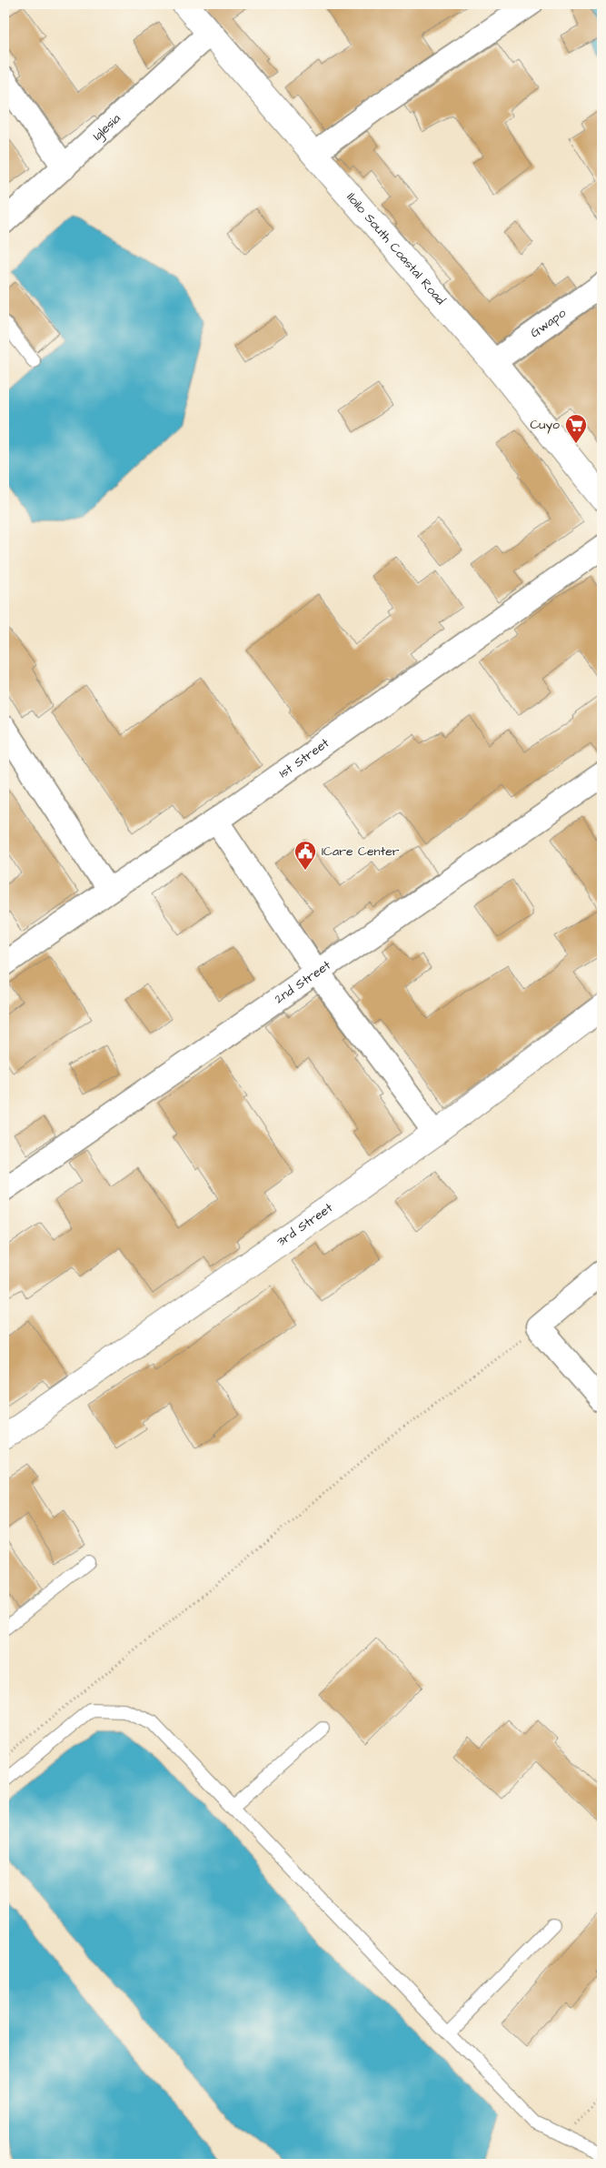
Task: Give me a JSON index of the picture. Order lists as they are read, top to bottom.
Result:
{
  "streets": {
    "street": [
      "Iglesia",
      "Iloilo South Coastal Road",
      "Gwapo",
      "1st Street",
      "2nd Street",
      "3rd Street"
    ]
  },
  "crossings": [
    ["Iglesia", "Iloilo South Coastal Road"],
    ["Iloilo South Coastal Road", "Gwapo"]
  ],
  "places": {
    "supermarket": ["Cuyo"],
    "public building": ["ICare Center"]
  }
}
